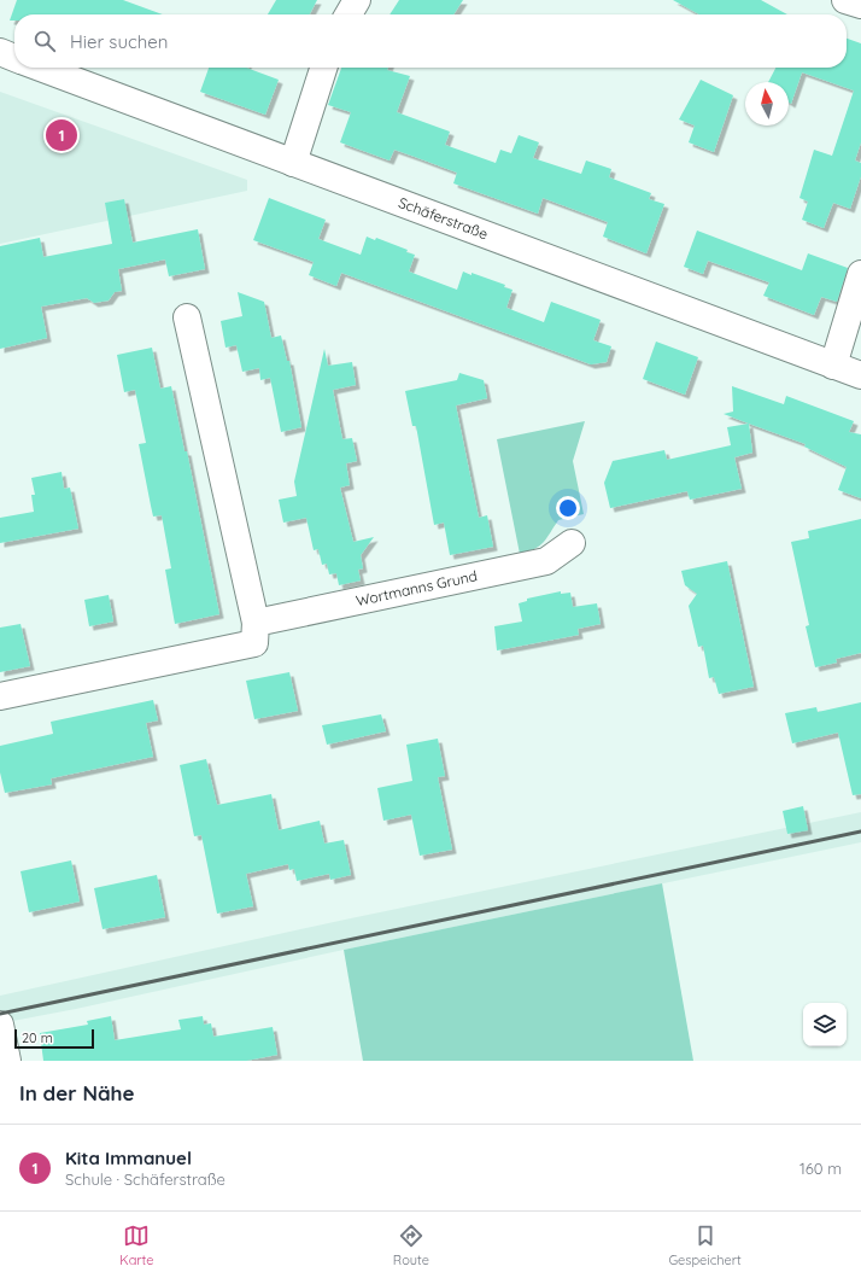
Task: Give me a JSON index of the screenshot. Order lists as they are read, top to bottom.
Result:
{
  "streets": {
    "street": ["Schäferstraße", "Wortmanns Grund"]
  },
  "scale_bar": "20 m",
  "north": "top",
  "page": {
    "search": "Hier suchen",
    "pins": "1",
    "scale": "20 m",
    "heading": "In der Nähe",
    "list": [
      {
        "mark": "1",
        "name": "Kita Immanuel",
        "note": "Schule · Schäferstraße",
        "value": "160 m"
      }
    ],
    "nav": ["Karte", "Route", "Gespeichert"]
  }
}
